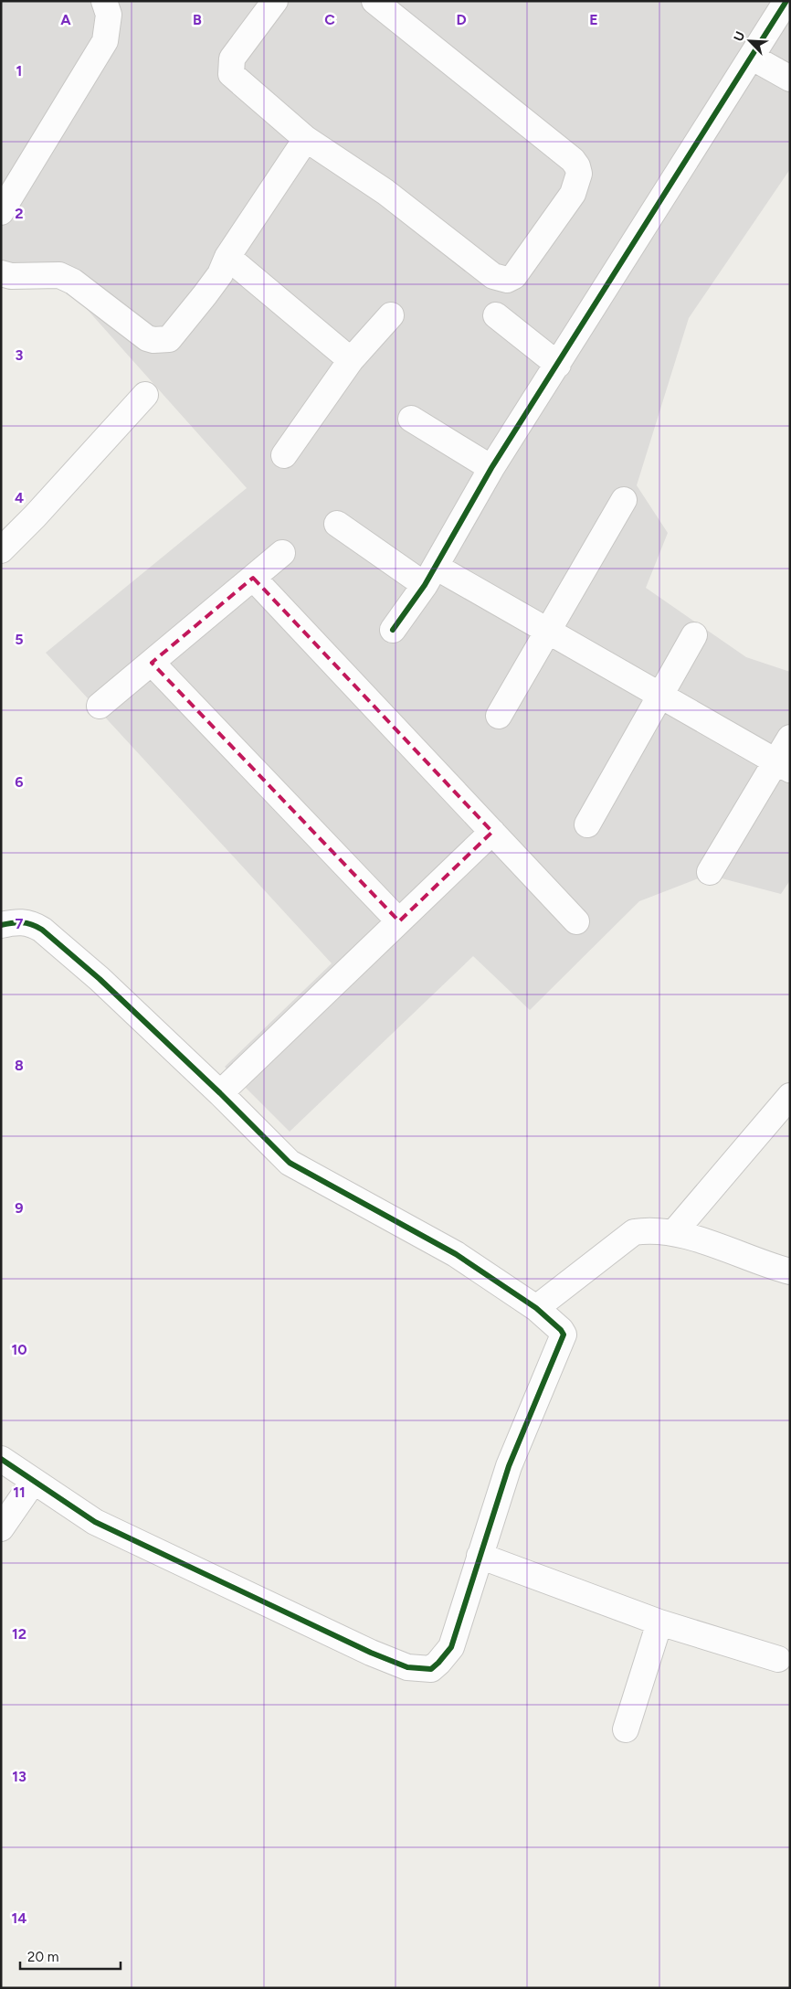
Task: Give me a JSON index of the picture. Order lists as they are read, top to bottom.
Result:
{
  "scale_bar": "20 m",
  "north": "top left",
  "grid": {
    "columns": [
      "A",
      "B",
      "C",
      "D",
      "E"
    ],
    "rows": [
      "1",
      "2",
      "3",
      "4",
      "5",
      "6",
      "7",
      "8",
      "9",
      "10",
      "11",
      "12",
      "13",
      "14"
    ]
  }
}
